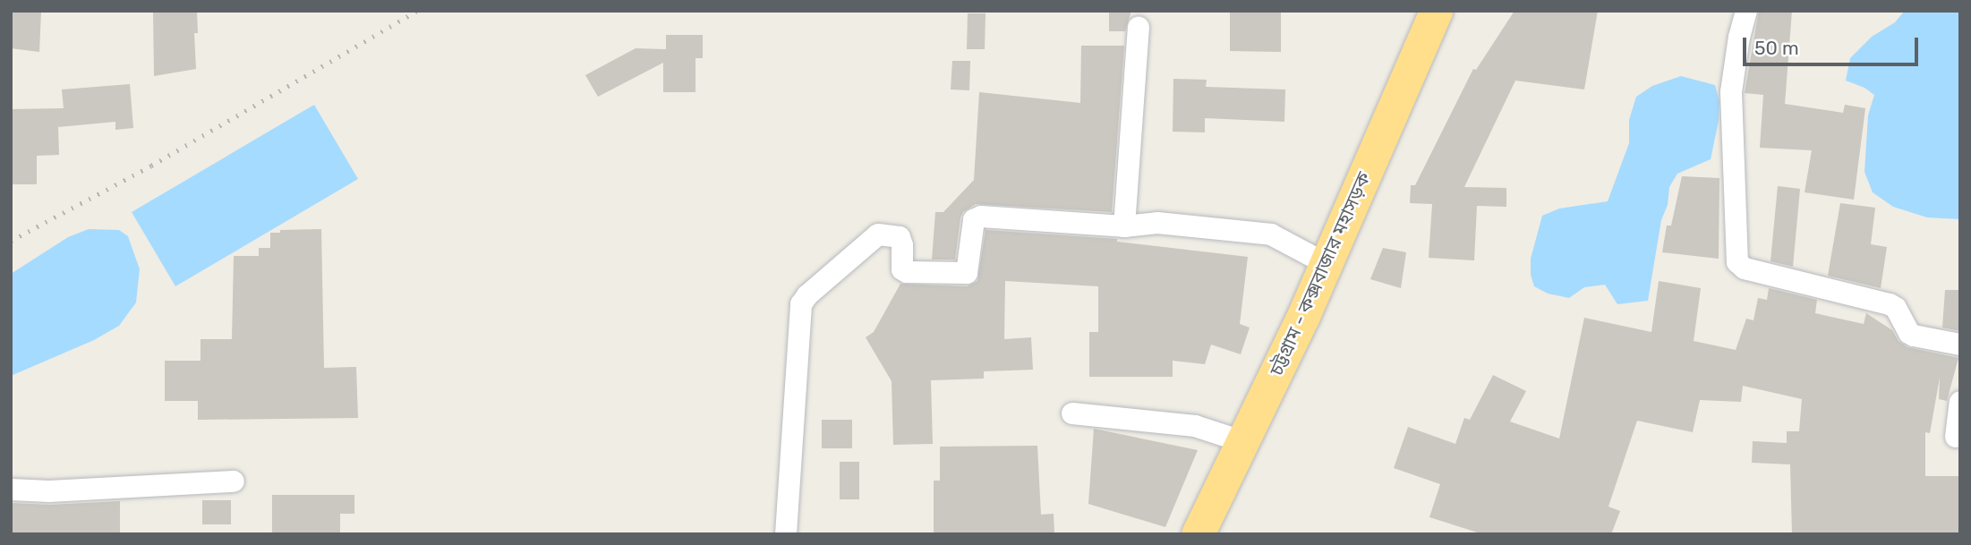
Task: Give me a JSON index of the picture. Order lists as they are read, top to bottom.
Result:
{
  "streets": {
    "highway": ["চট্টগ্রাম - কক্সবাজার মহাসড়ক"]
  },
  "scale_bar": "50 m"
}
